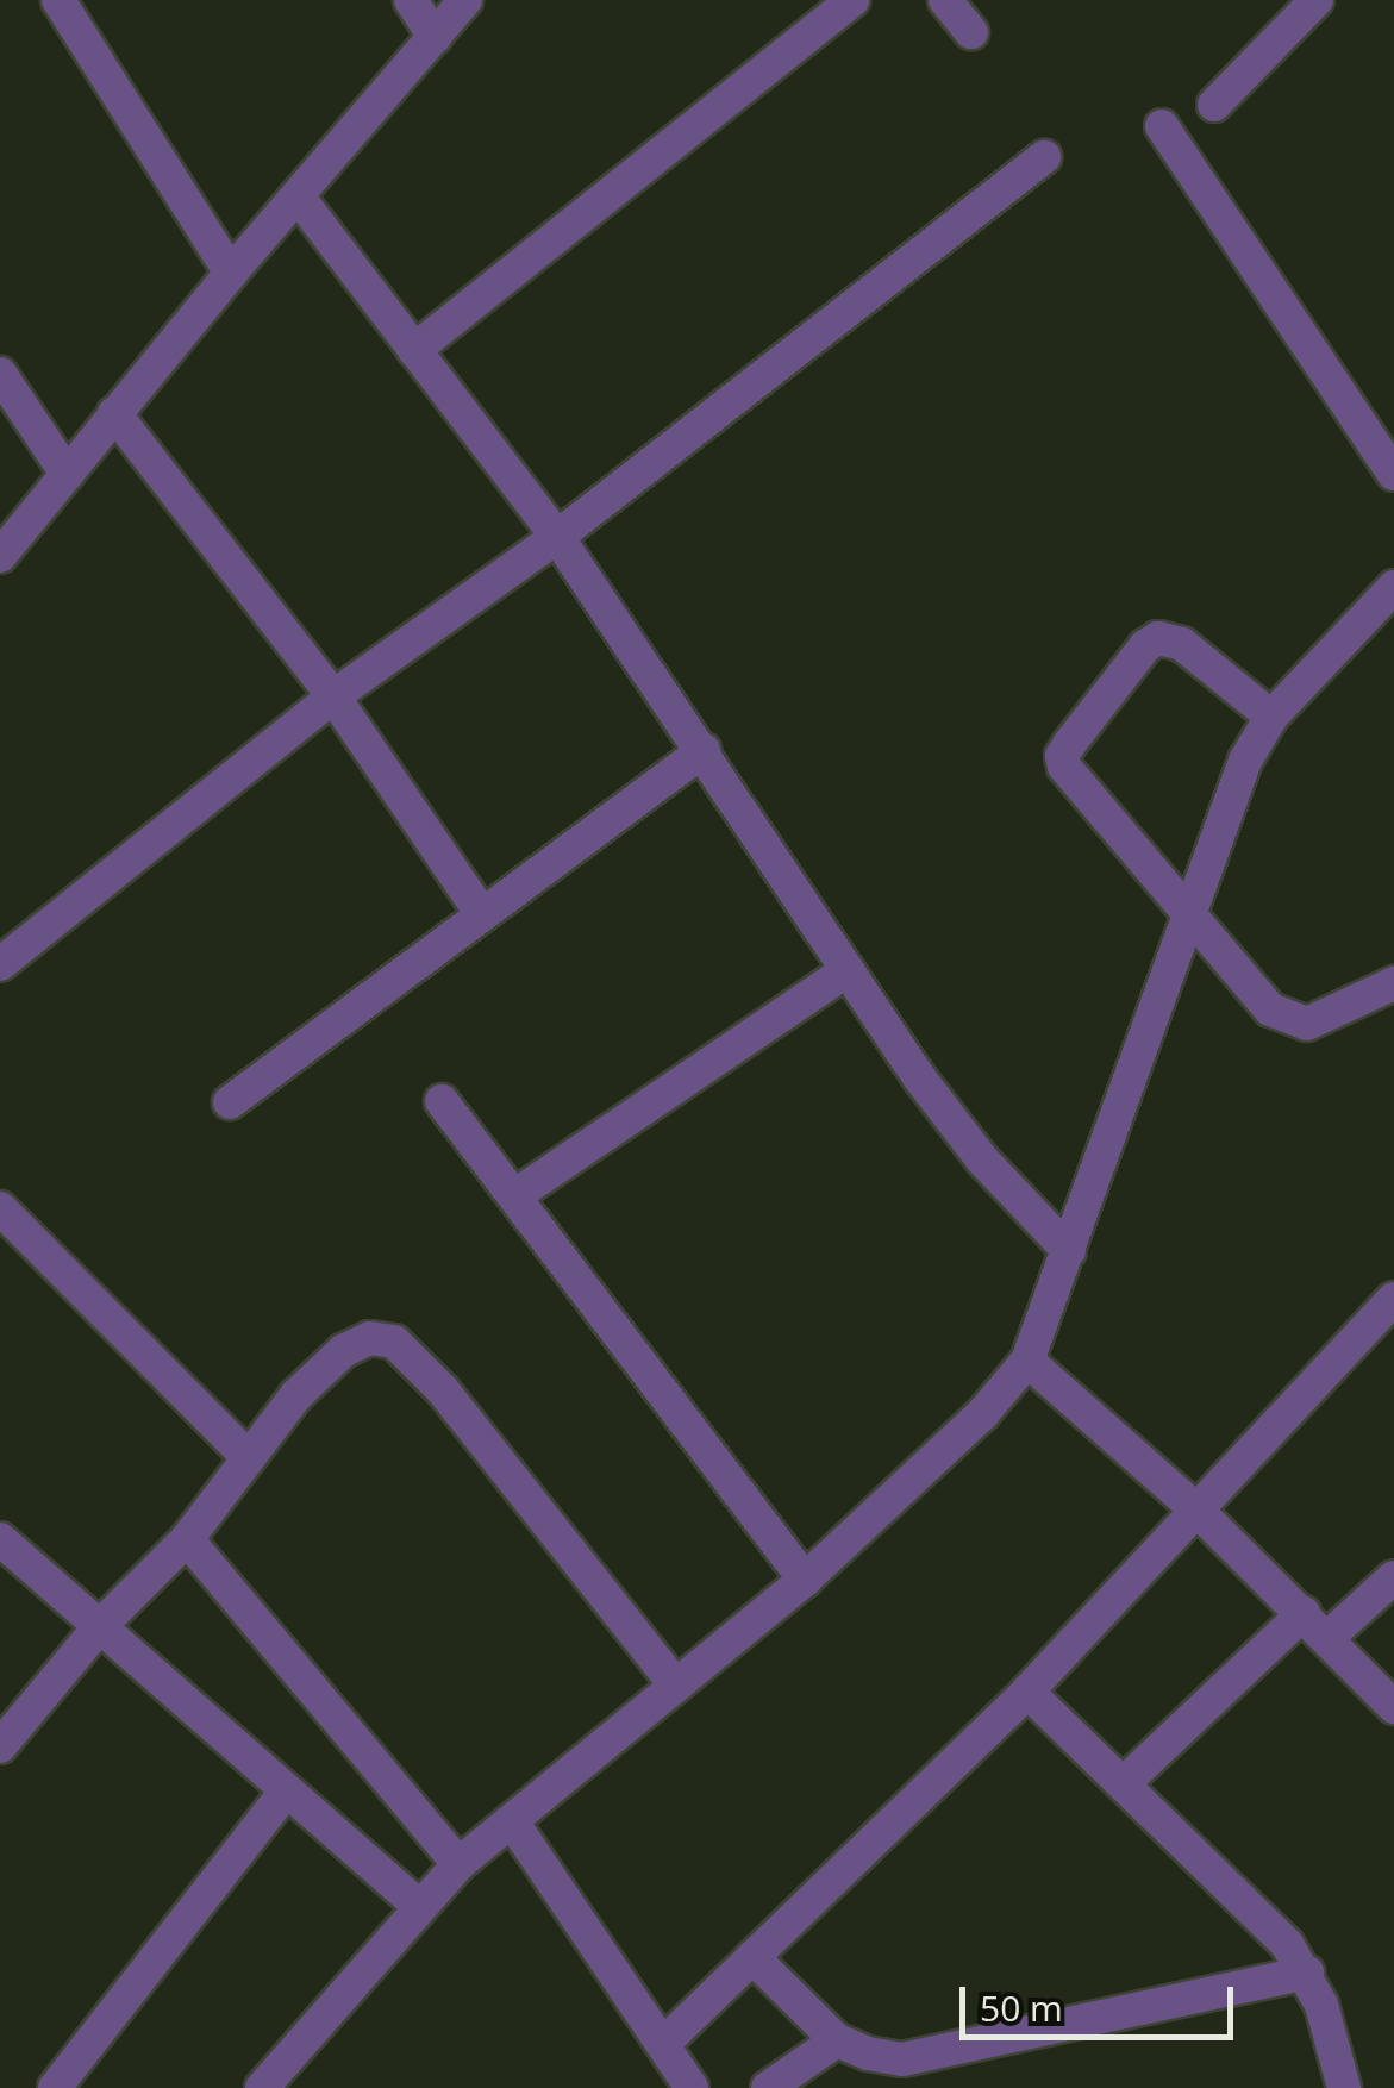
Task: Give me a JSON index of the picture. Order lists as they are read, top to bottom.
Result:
{
  "scale_bar": "50 m"
}
